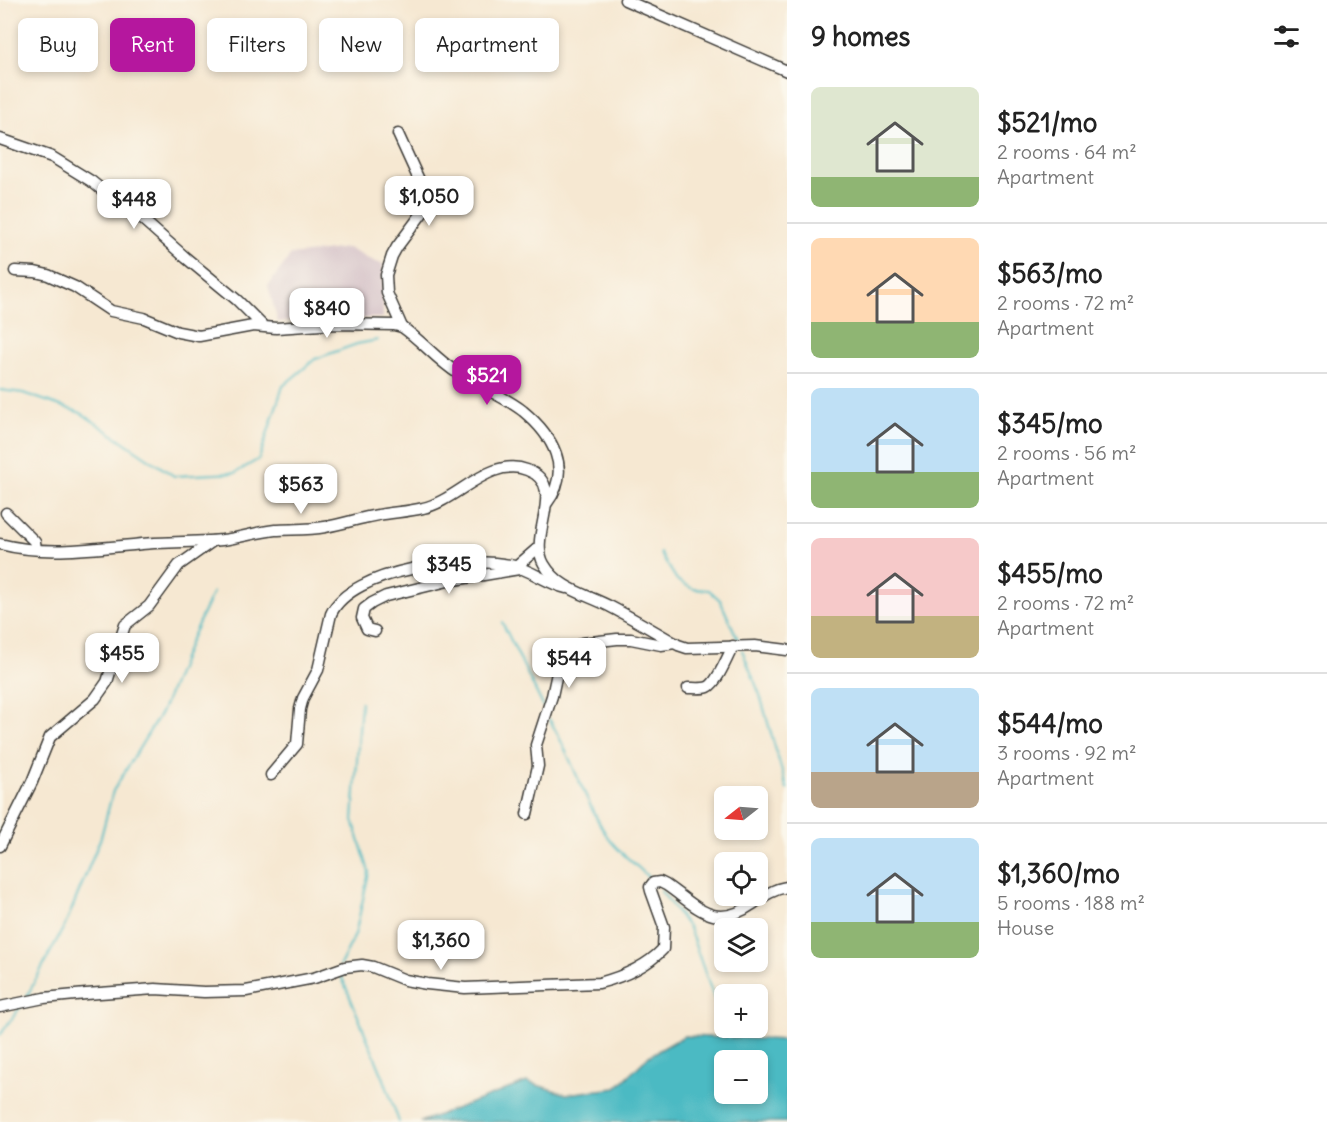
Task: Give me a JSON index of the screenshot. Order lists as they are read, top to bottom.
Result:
{
  "north": "left",
  "page": {
    "heading": "9 homes",
    "chip": [
      "Buy",
      "Rent",
      "Filters",
      "New",
      "Apartment"
    ],
    "list": [
      {
        "name": "$521/mo",
        "note": "2 rooms · 64 m² · Apartment"
      },
      {
        "name": "$563/mo",
        "note": "2 rooms · 72 m² · Apartment"
      },
      {
        "name": "$345/mo",
        "note": "2 rooms · 56 m² · Apartment"
      },
      {
        "name": "$455/mo",
        "note": "2 rooms · 72 m² · Apartment"
      },
      {
        "name": "$544/mo",
        "note": "3 rooms · 92 m² · Apartment"
      },
      {
        "name": "$1,360/mo",
        "note": "5 rooms · 188 m² · House"
      }
    ],
    "price": [
      "$1,050",
      "$448",
      "$840",
      "$521",
      "$563",
      "$345",
      "$455",
      "$544",
      "$1,360"
    ],
    "map_buttons": ["+", "−"]
  }
}
